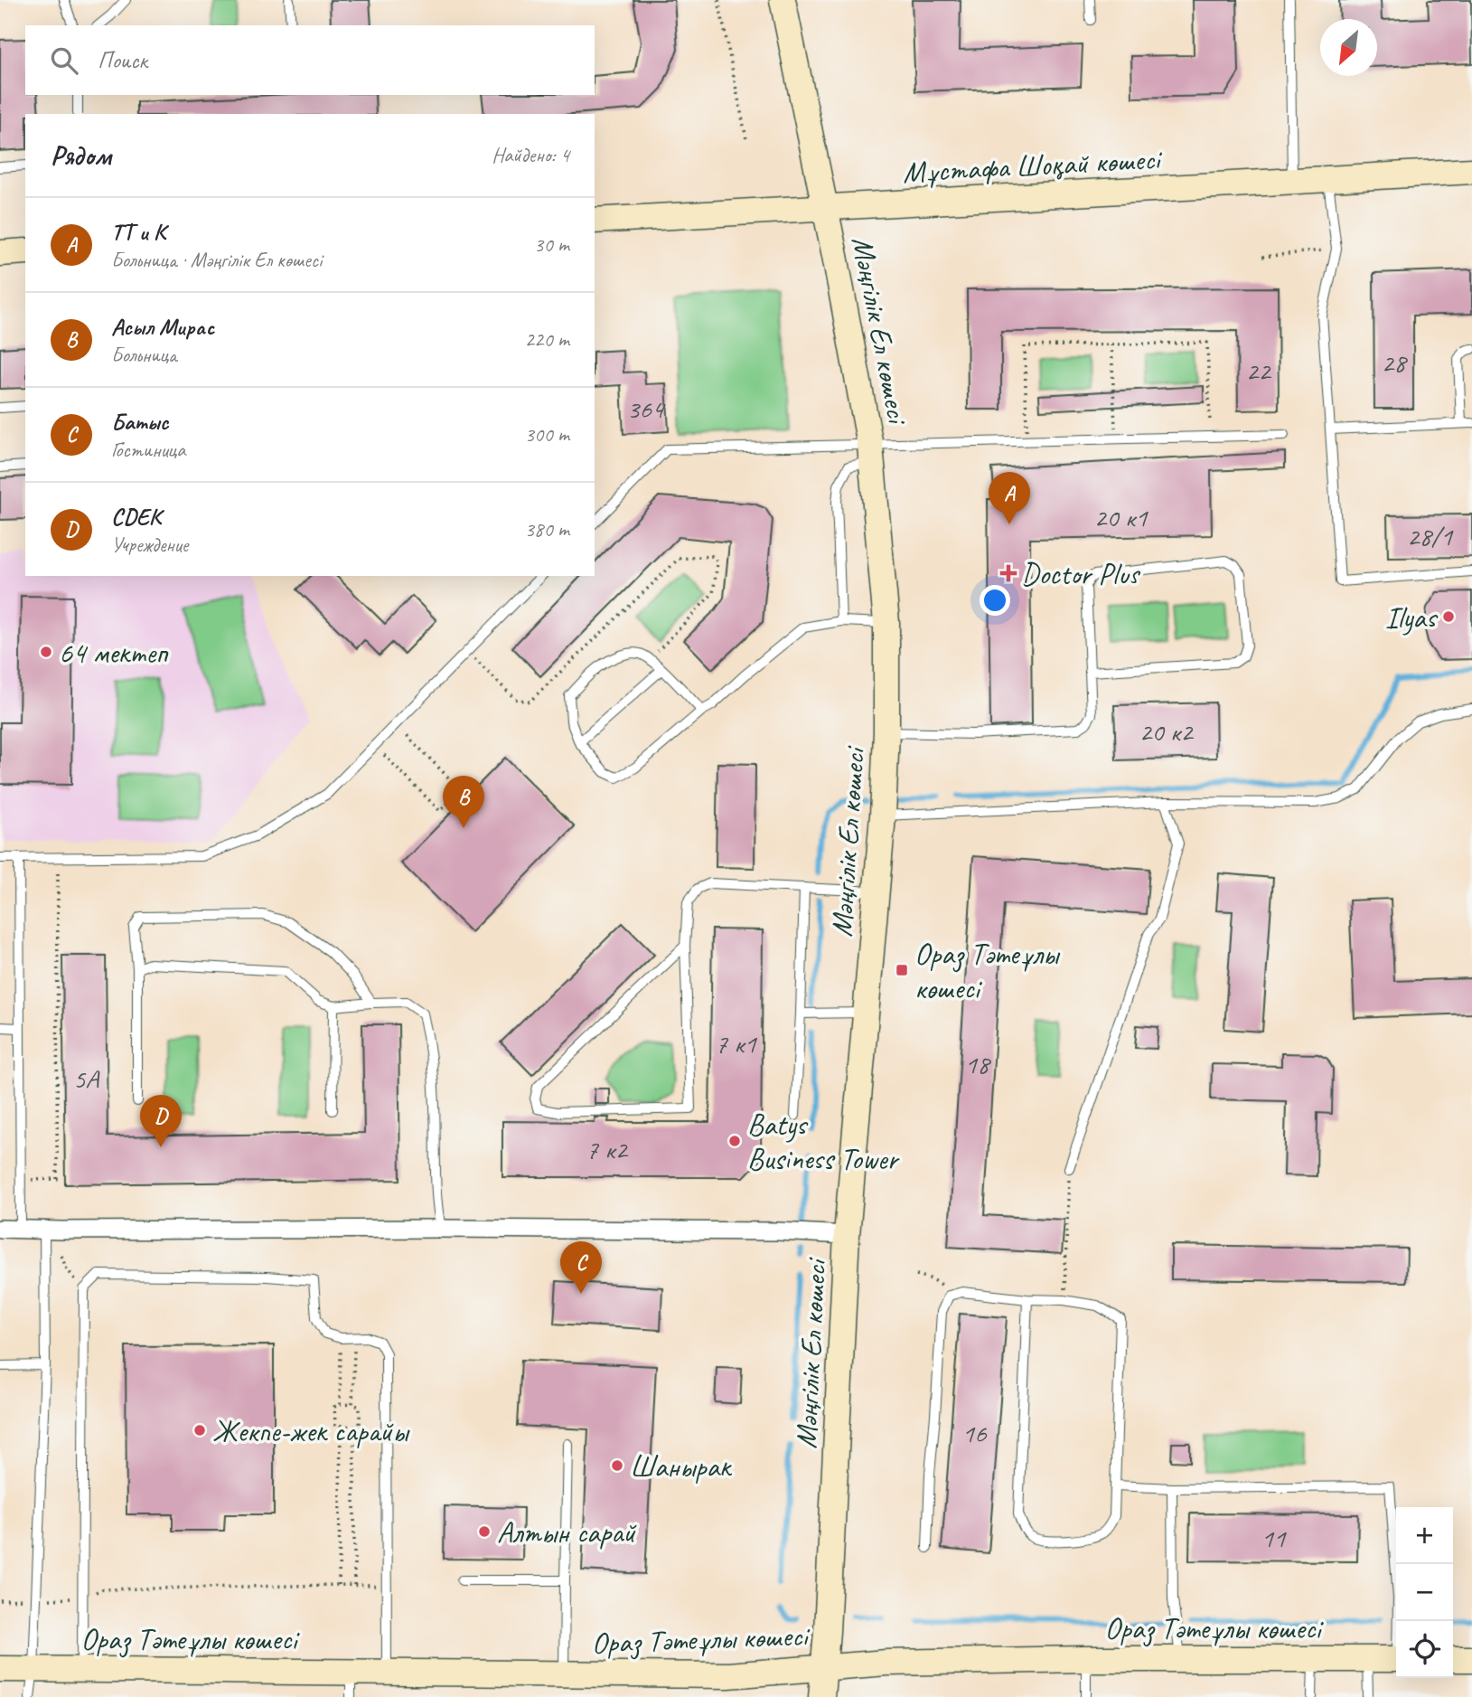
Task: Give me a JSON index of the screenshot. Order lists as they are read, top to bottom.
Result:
{
  "streets": {
    "street": ["Мұстафа Шоқай көшесі", "Мәңгілік Ел көшесі", "Ораз Тәтеұлы көшесі"]
  },
  "crossings": [
    ["Мұстафа Шоқай көшесі", "Мәңгілік Ел көшесі"],
    ["Мәңгілік Ел көшесі", "Ораз Тәтеұлы көшесі"]
  ],
  "places": {
    "health": ["Doctor Plus"],
    "other": [
      "Ilyas",
      "64 мектеп",
      "Batys Business Tower",
      "Жекпе-жек сарайы",
      "Шанырак",
      "Алтын сарай"
    ],
    "transit": ["Ораз Тәтеұлы көшесі"]
  },
  "house_numbers": [
    "28",
    "22",
    "364",
    "20 к1",
    "28/1",
    "20 к2",
    "7 к1",
    "18",
    "5А",
    "7 к2",
    "16",
    "11"
  ],
  "north": "bottom left",
  "page": {
    "search": "Поиск",
    "heading": ["Рядом", "Найдено: 4"],
    "list": [
      {
        "mark": "A",
        "name": "ТТ и К",
        "note": "Больница · Мәңгілік Ел көшесі",
        "value": "30 m"
      },
      {
        "mark": "B",
        "name": "Асыл Мирас",
        "note": "Больница",
        "value": "220 m"
      },
      {
        "mark": "C",
        "name": "Батыс",
        "note": "Гостиница",
        "value": "300 m"
      },
      {
        "mark": "D",
        "name": "CDEK",
        "note": "Учреждение",
        "value": "380 m"
      }
    ],
    "pins": [
      "A",
      "B",
      "D",
      "C"
    ],
    "map_buttons": ["+", "−"]
  }
}
